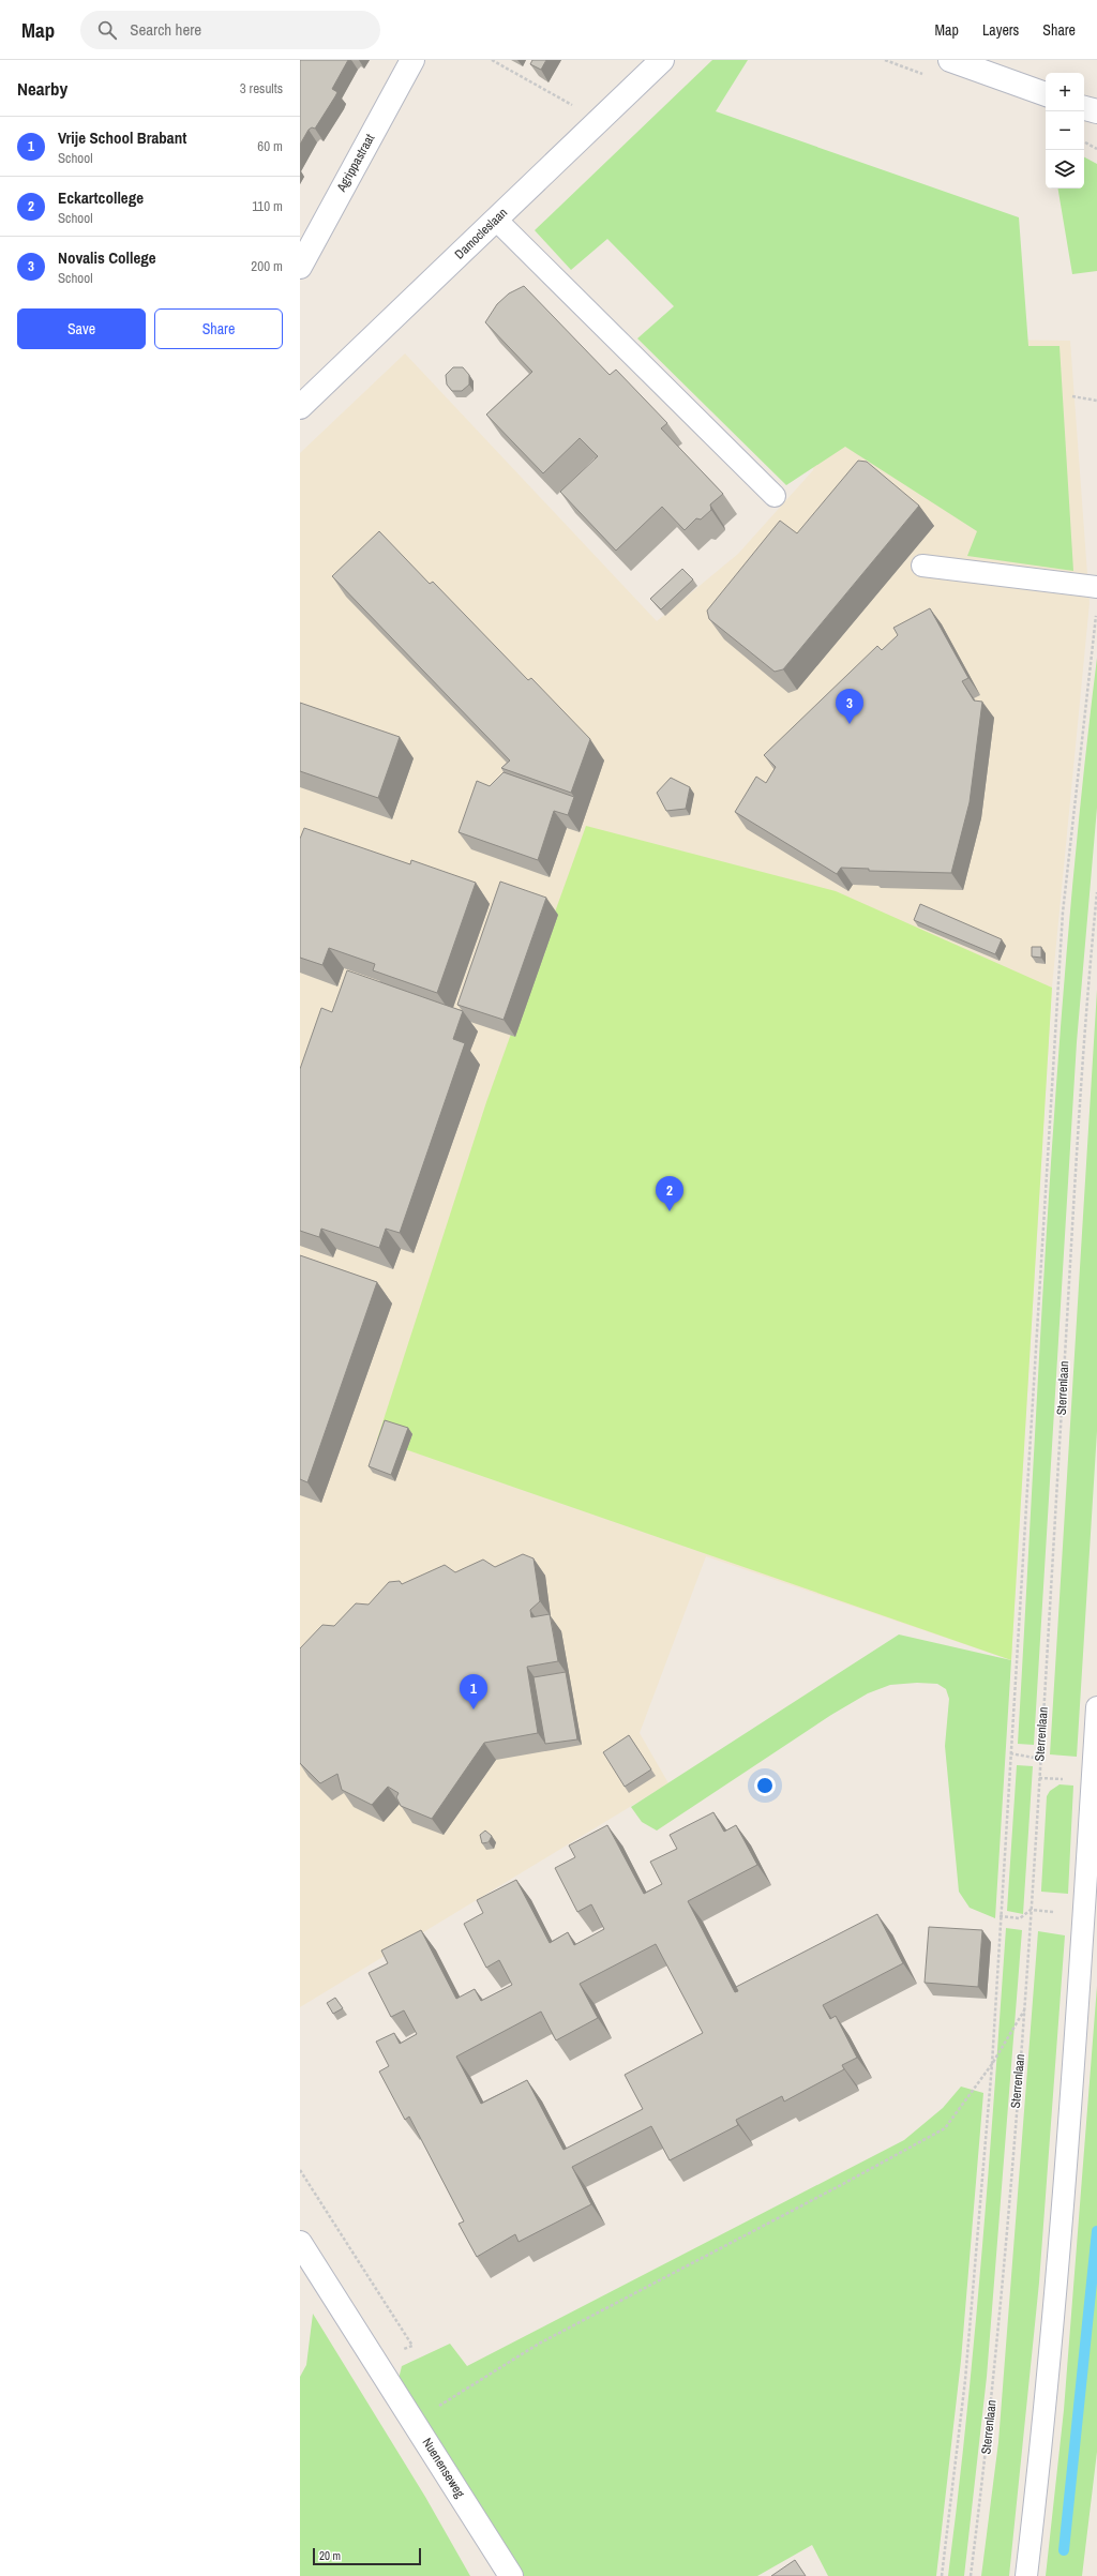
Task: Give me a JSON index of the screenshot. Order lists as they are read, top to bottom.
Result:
{
  "streets": {
    "street": ["Agrippastraat", "Damocleslaan", "Nuenenseweg"],
    "path": ["Sterrenlaan"]
  },
  "scale_bar": "20 m",
  "page": {
    "header": "Map",
    "search": "Search here",
    "nav": ["Map", "Layers", "Share"],
    "heading": ["Nearby", "3 results"],
    "map_buttons": ["+", "−"],
    "list": [
      {
        "mark": "1",
        "name": "Vrije School Brabant",
        "note": "School",
        "value": "60 m"
      },
      {
        "mark": "2",
        "name": "Eckartcollege",
        "note": "School",
        "value": "110 m"
      },
      {
        "mark": "3",
        "name": "Novalis College",
        "note": "School",
        "value": "200 m"
      }
    ],
    "buttons": ["Save", "Share"],
    "pins": ["3", "2", "1"],
    "scale": "20 m"
  }
}
